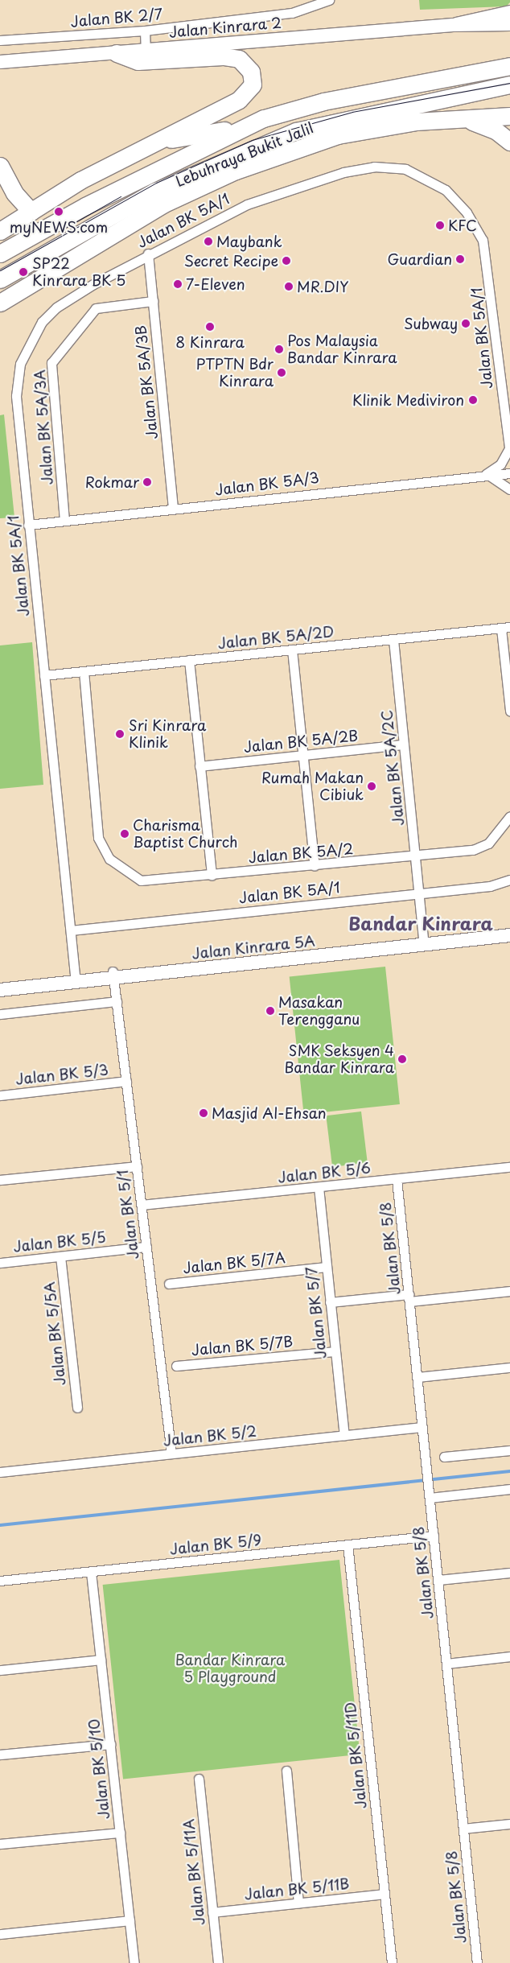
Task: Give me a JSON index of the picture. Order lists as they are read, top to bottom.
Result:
{
  "streets": {
    "highway": ["Lebuhraya Bukit Jalil"],
    "street": [
      "Jalan BK 2/7",
      "Jalan Kinrara 2",
      "Jalan BK 5A/1",
      "Jalan BK 5A/3B",
      "Jalan BK 5A/3A",
      "Jalan BK 5A/3",
      "Jalan BK 5A/2D",
      "Jalan BK 5A/2B",
      "Jalan BK 5A/2C",
      "Jalan BK 5A/2",
      "Jalan Kinrara 5A",
      "Jalan BK 5/3",
      "Jalan BK 5/6",
      "Jalan BK 5/1",
      "Jalan BK 5/5",
      "Jalan BK 5/8",
      "Jalan BK 5/7A",
      "Jalan BK 5/7",
      "Jalan BK 5/5A",
      "Jalan BK 5/7B",
      "Jalan BK 5/2",
      "Jalan BK 5/9",
      "Jalan BK 5/11D",
      "Jalan BK 5/10",
      "Jalan BK 5/11A",
      "Jalan BK 5/11B"
    ]
  },
  "crossings": [
    ["Jalan BK 5A/1", "Jalan BK 5A/3B"],
    ["Jalan BK 5A/1", "Jalan BK 5A/3"],
    ["Jalan BK 5A/1", "Jalan BK 5A/2D"],
    ["Jalan BK 5A/1", "Jalan BK 5A/2C"],
    ["Jalan BK 5A/1", "Jalan Kinrara 5A"],
    ["Jalan BK 5A/3B", "Jalan BK 5A/3A"],
    ["Jalan BK 5A/3B", "Jalan BK 5A/3"],
    ["Jalan BK 5A/3A", "Jalan BK 5A/3"],
    ["Jalan BK 5A/2D", "Jalan BK 5A/2C"],
    ["Jalan BK 5A/2D", "Jalan BK 5A/2"],
    ["Jalan BK 5A/2B", "Jalan BK 5A/2C"],
    ["Jalan BK 5A/2C", "Jalan BK 5A/2"],
    ["Jalan BK 5A/2C", "Jalan Kinrara 5A"],
    ["Jalan Kinrara 5A", "Jalan BK 5/1"],
    ["Jalan BK 5/3", "Jalan BK 5/1"],
    ["Jalan BK 5/6", "Jalan BK 5/1"],
    ["Jalan BK 5/6", "Jalan BK 5/8"],
    ["Jalan BK 5/6", "Jalan BK 5/7"],
    ["Jalan BK 5/1", "Jalan BK 5/5"],
    ["Jalan BK 5/1", "Jalan BK 5/2"],
    ["Jalan BK 5/5", "Jalan BK 5/5A"],
    ["Jalan BK 5/8", "Jalan BK 5/2"],
    ["Jalan BK 5/8", "Jalan BK 5/9"],
    ["Jalan BK 5/7A", "Jalan BK 5/7"],
    ["Jalan BK 5/7", "Jalan BK 5/7B"],
    ["Jalan BK 5/7", "Jalan BK 5/2"],
    ["Jalan BK 5/9", "Jalan BK 5/11D"],
    ["Jalan BK 5/9", "Jalan BK 5/10"],
    ["Jalan BK 5/11D", "Jalan BK 5/11B"],
    ["Jalan BK 5/11A", "Jalan BK 5/11B"]
  ],
  "districts": ["Bandar Kinrara"],
  "parks": ["Bandar Kinrara 5 Playground"],
  "places": [
    "myNEWS.com",
    "KFC",
    "Maybank",
    "Guardian",
    "Secret Recipe",
    "SP22 Kinrara BK 5",
    "7-Eleven",
    "MR.DIY",
    "Subway",
    "8 Kinrara",
    "Pos Malaysia Bandar Kinrara",
    "PTPTN Bdr Kinrara",
    "Klinik Mediviron",
    "Rokmar",
    "Sri Kinrara Klinik",
    "Rumah Makan Cibiuk",
    "Charisma Baptist Church",
    "Masakan Terengganu",
    "SMK Seksyen 4 Bandar Kinrara",
    "Masjid Al-Ehsan"
  ]
}
